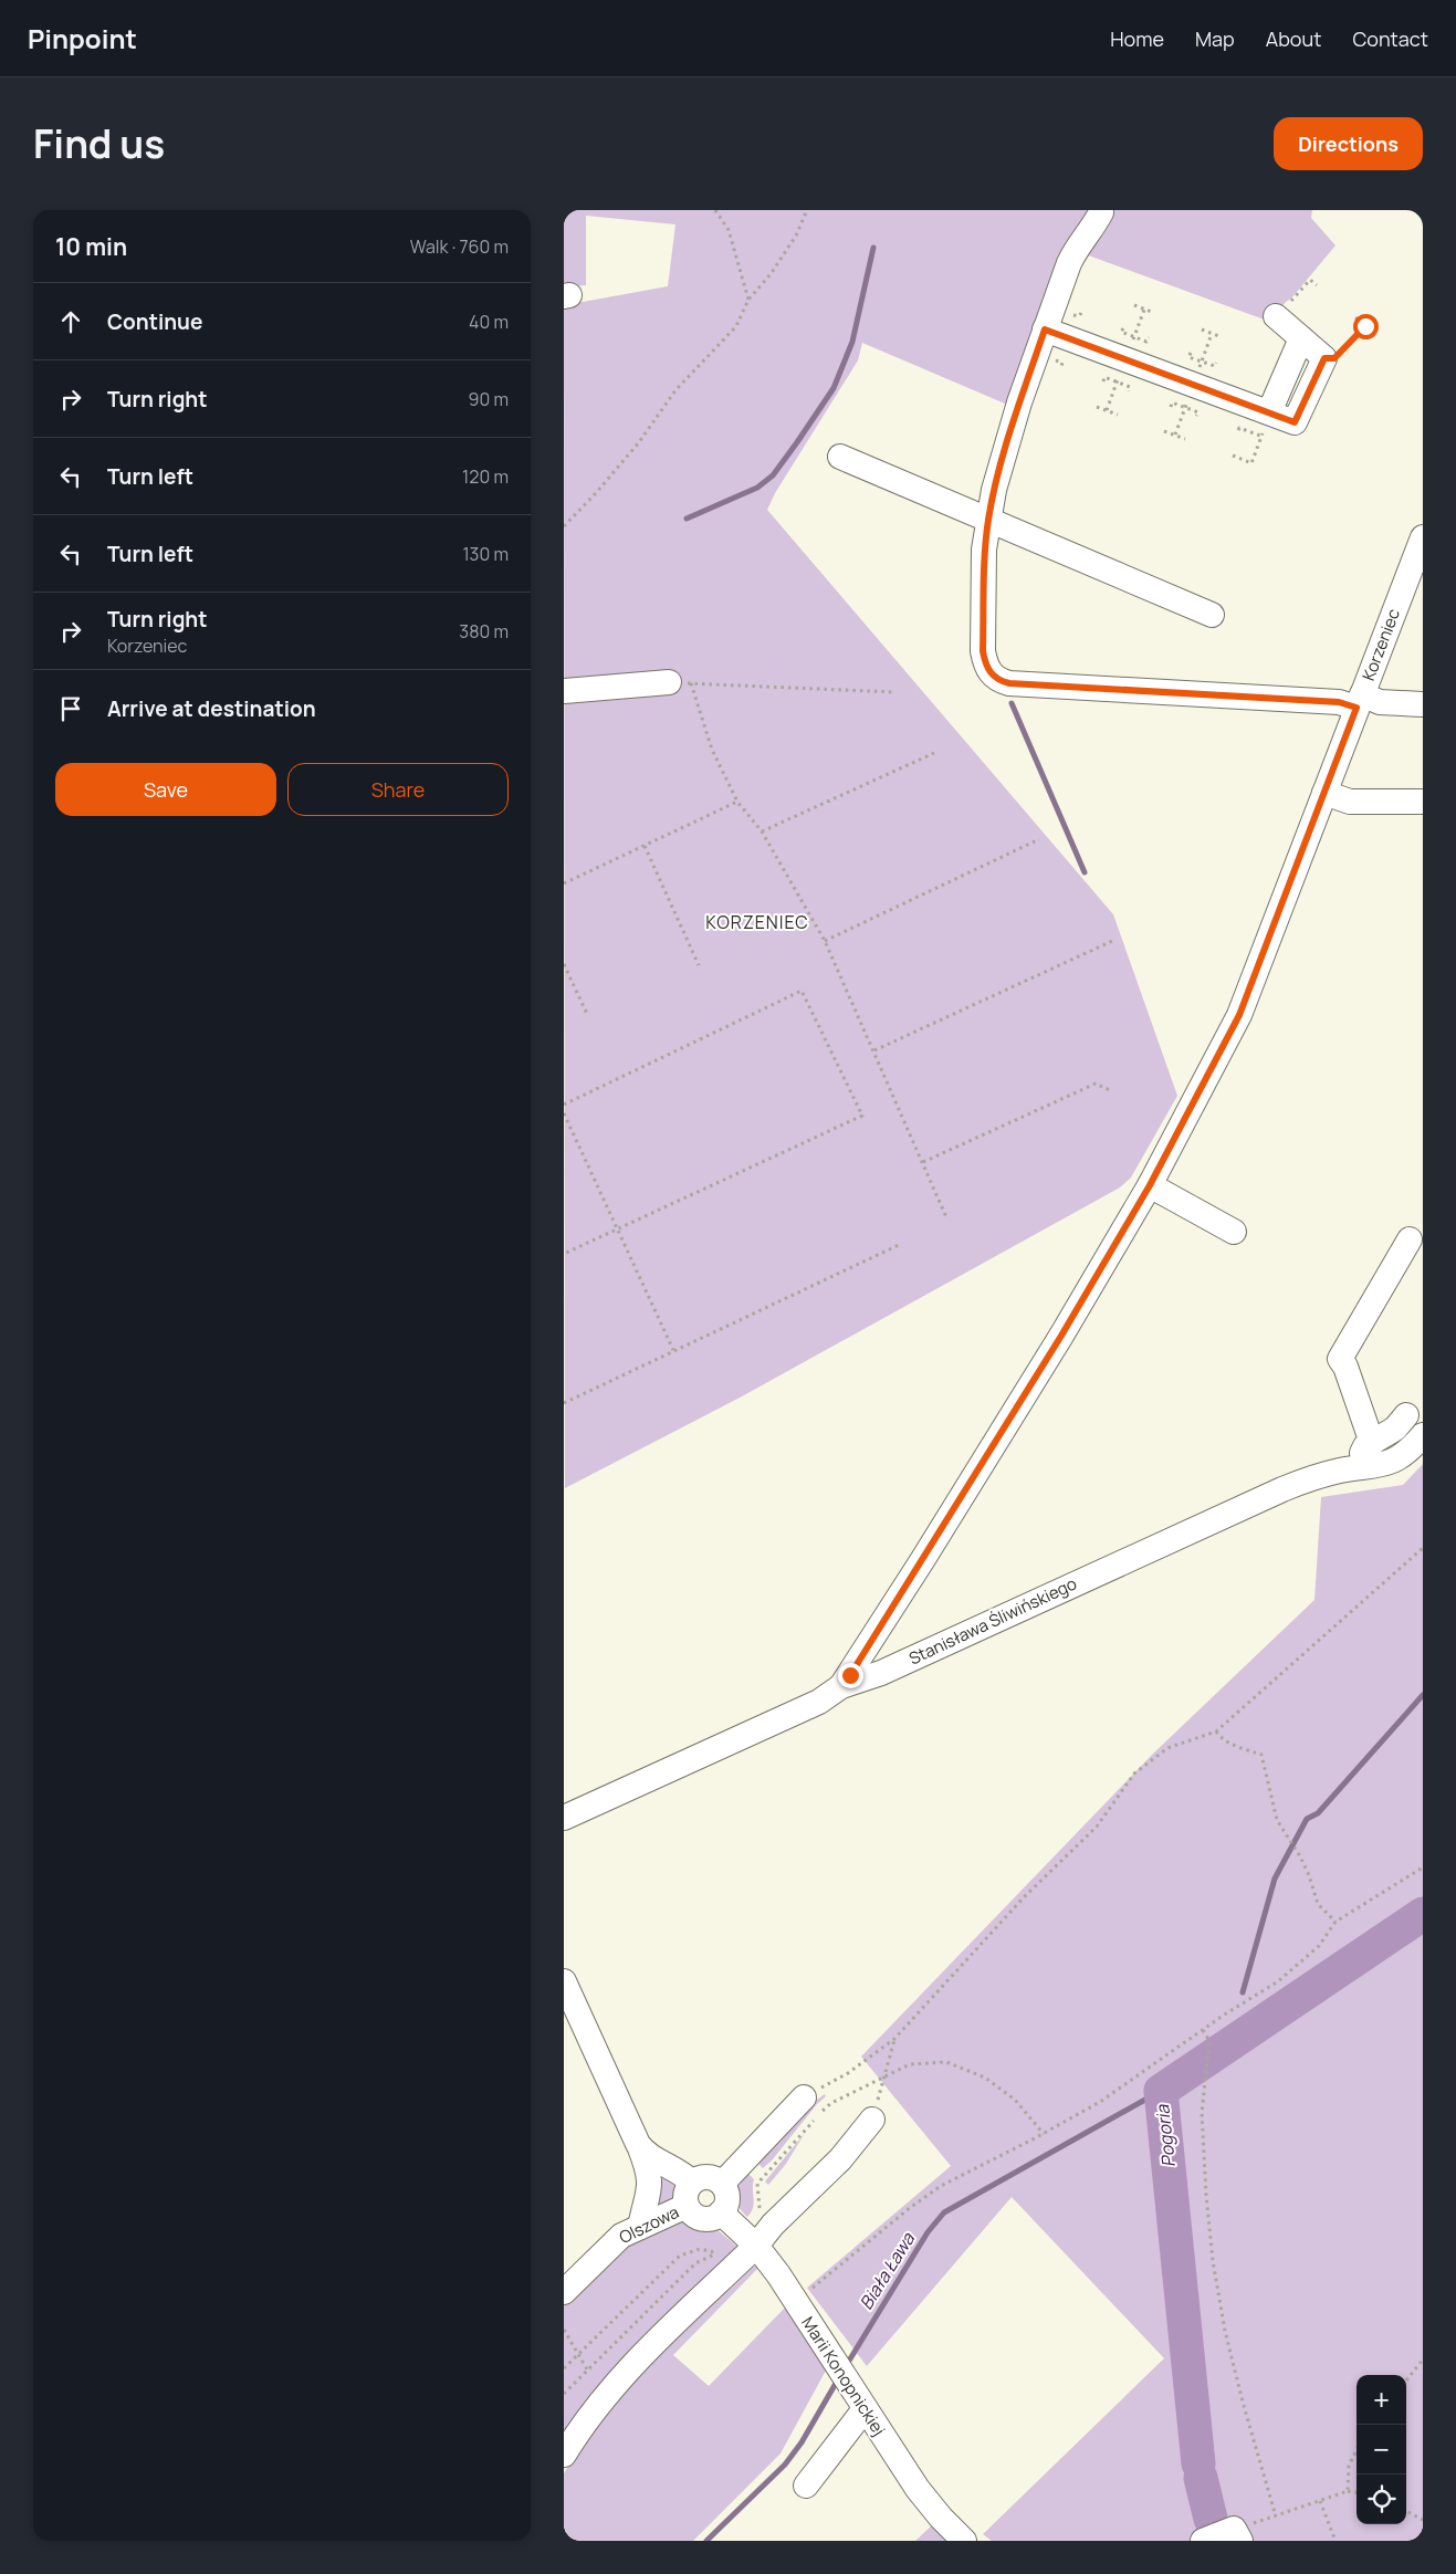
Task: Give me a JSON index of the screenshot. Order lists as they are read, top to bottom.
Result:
{
  "streets": {
    "street": [
      "Korzeniec",
      "Stanisława Śliwińskiego",
      "Olszowa",
      "Marii Konopnickiej"
    ]
  },
  "crossings": [
    ["Korzeniec", "Stanisława Śliwińskiego"],
    ["Olszowa", "Marii Konopnickiej"]
  ],
  "districts": ["KORZENIEC"],
  "water": ["Pogoria", "Biała Ława"],
  "page": {
    "header": "Pinpoint",
    "nav": [
      "Home",
      "Map",
      "About",
      "Contact"
    ],
    "title": "Find us",
    "buttons": [
      "Directions",
      ["Save", "Share"]
    ],
    "heading": ["10 min", "Walk · 760 m"],
    "list": [
      ["Continue", "40 m"],
      ["Turn right", "90 m"],
      ["Turn left", "120 m"],
      ["Turn left", "130 m"],
      ["Turn right", "Korzeniec", "380 m"],
      "Arrive at destination"
    ],
    "map_buttons": ["+", "−"]
  }
}
